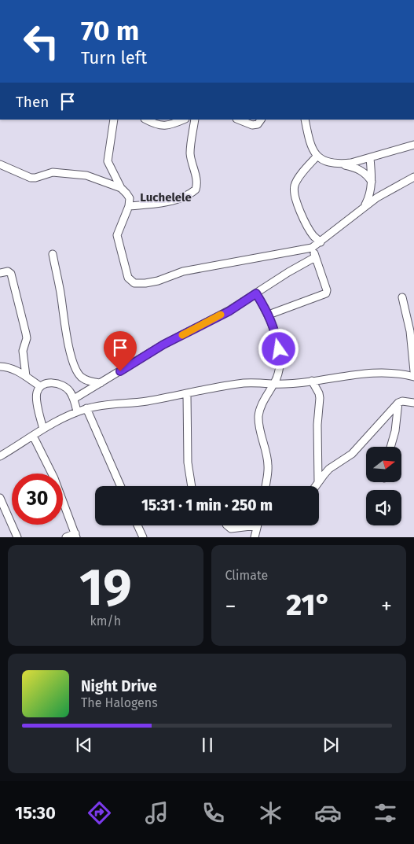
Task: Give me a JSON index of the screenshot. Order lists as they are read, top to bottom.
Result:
{
  "districts": ["Luchelele"],
  "north": "right",
  "page": {
    "turn": ["70 m", "Turn left"],
    "then": "Then",
    "limit": "30",
    "trip": "15:31 · 1 min · 250 m",
    "tile": [
      ["19", "km/h"],
      "Climate"
    ],
    "heat": ["−", "21°", "+"],
    "song": ["Night Drive", "The Halogens"],
    "tabs": "15:30"
  }
}
